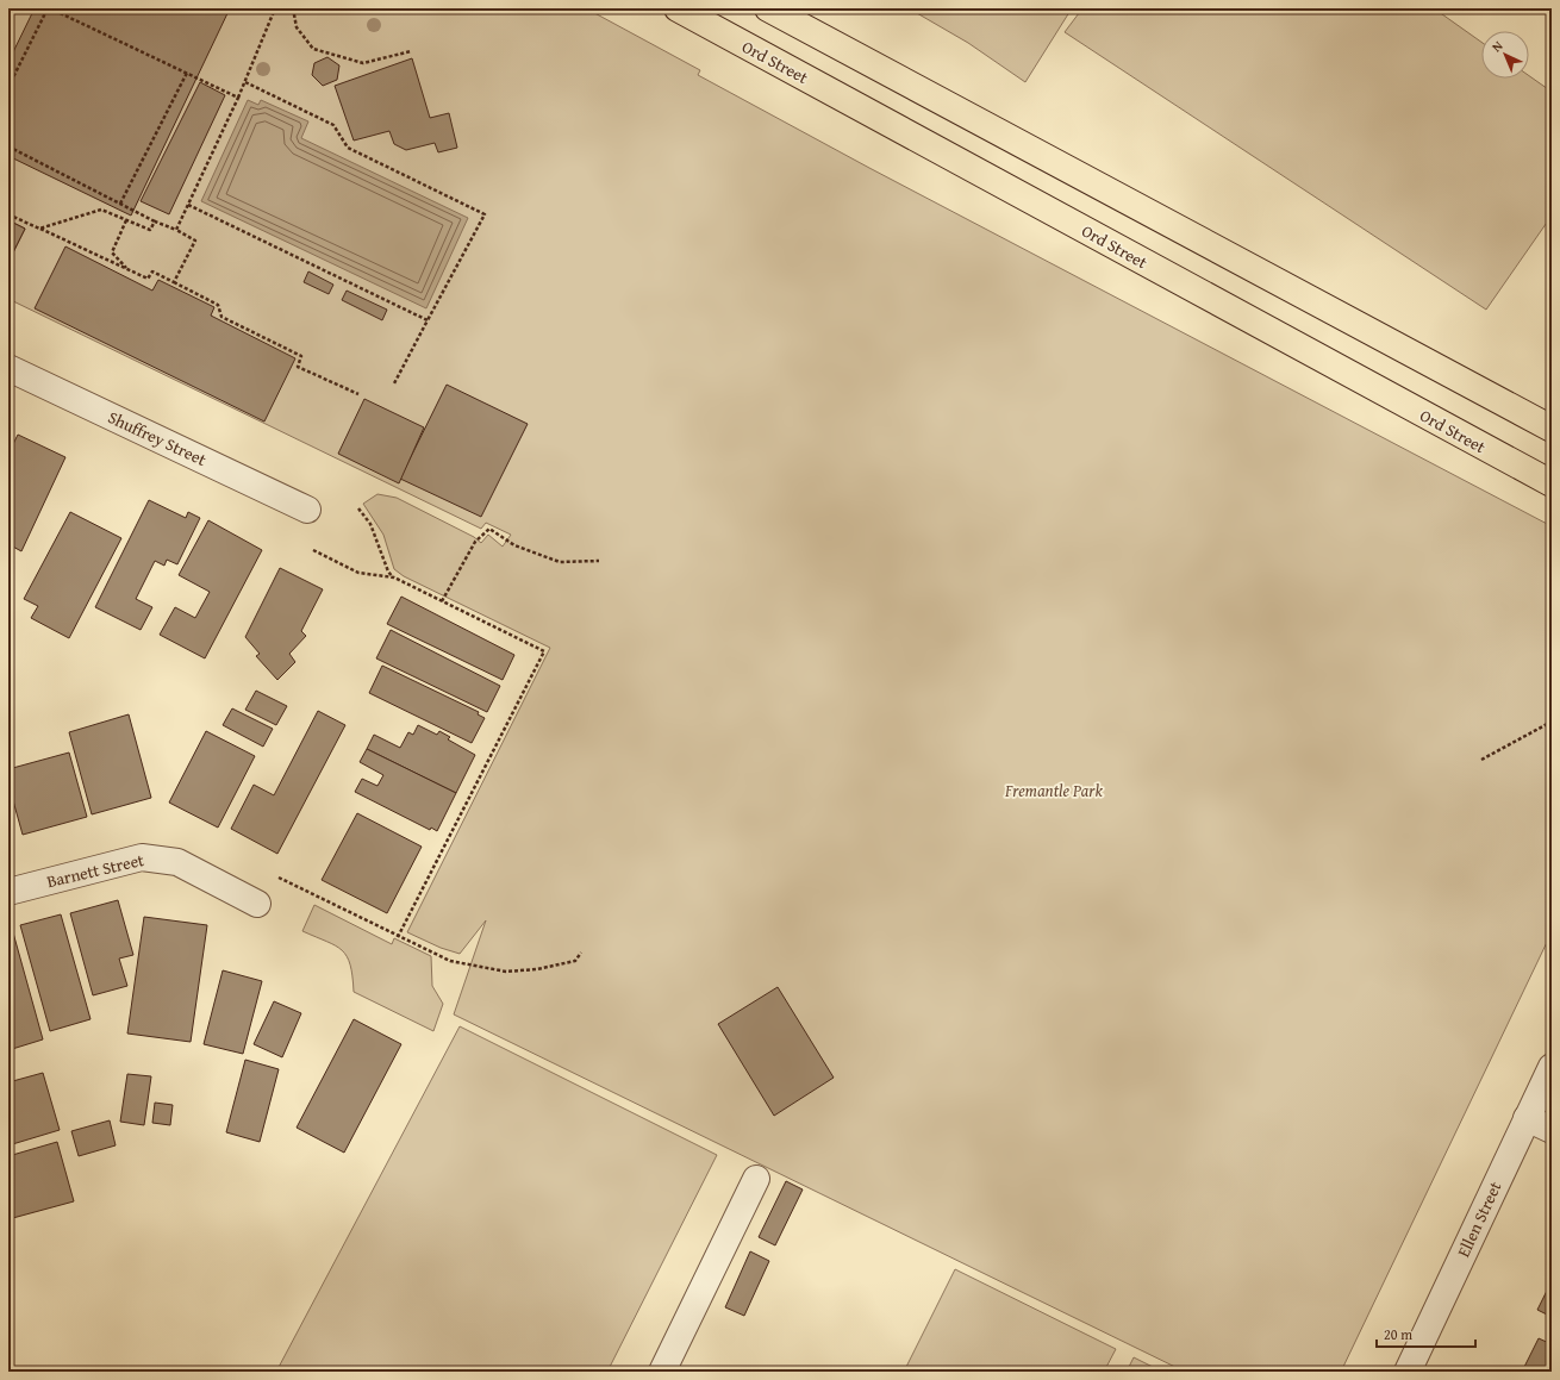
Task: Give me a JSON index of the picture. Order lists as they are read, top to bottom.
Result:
{
  "streets": {
    "main road": ["Ord Street"],
    "street": ["Shuffrey Street", "Barnett Street", "Ellen Street"]
  },
  "parks": ["Fremantle Park"],
  "scale_bar": "20 m",
  "north": "top left"
}
